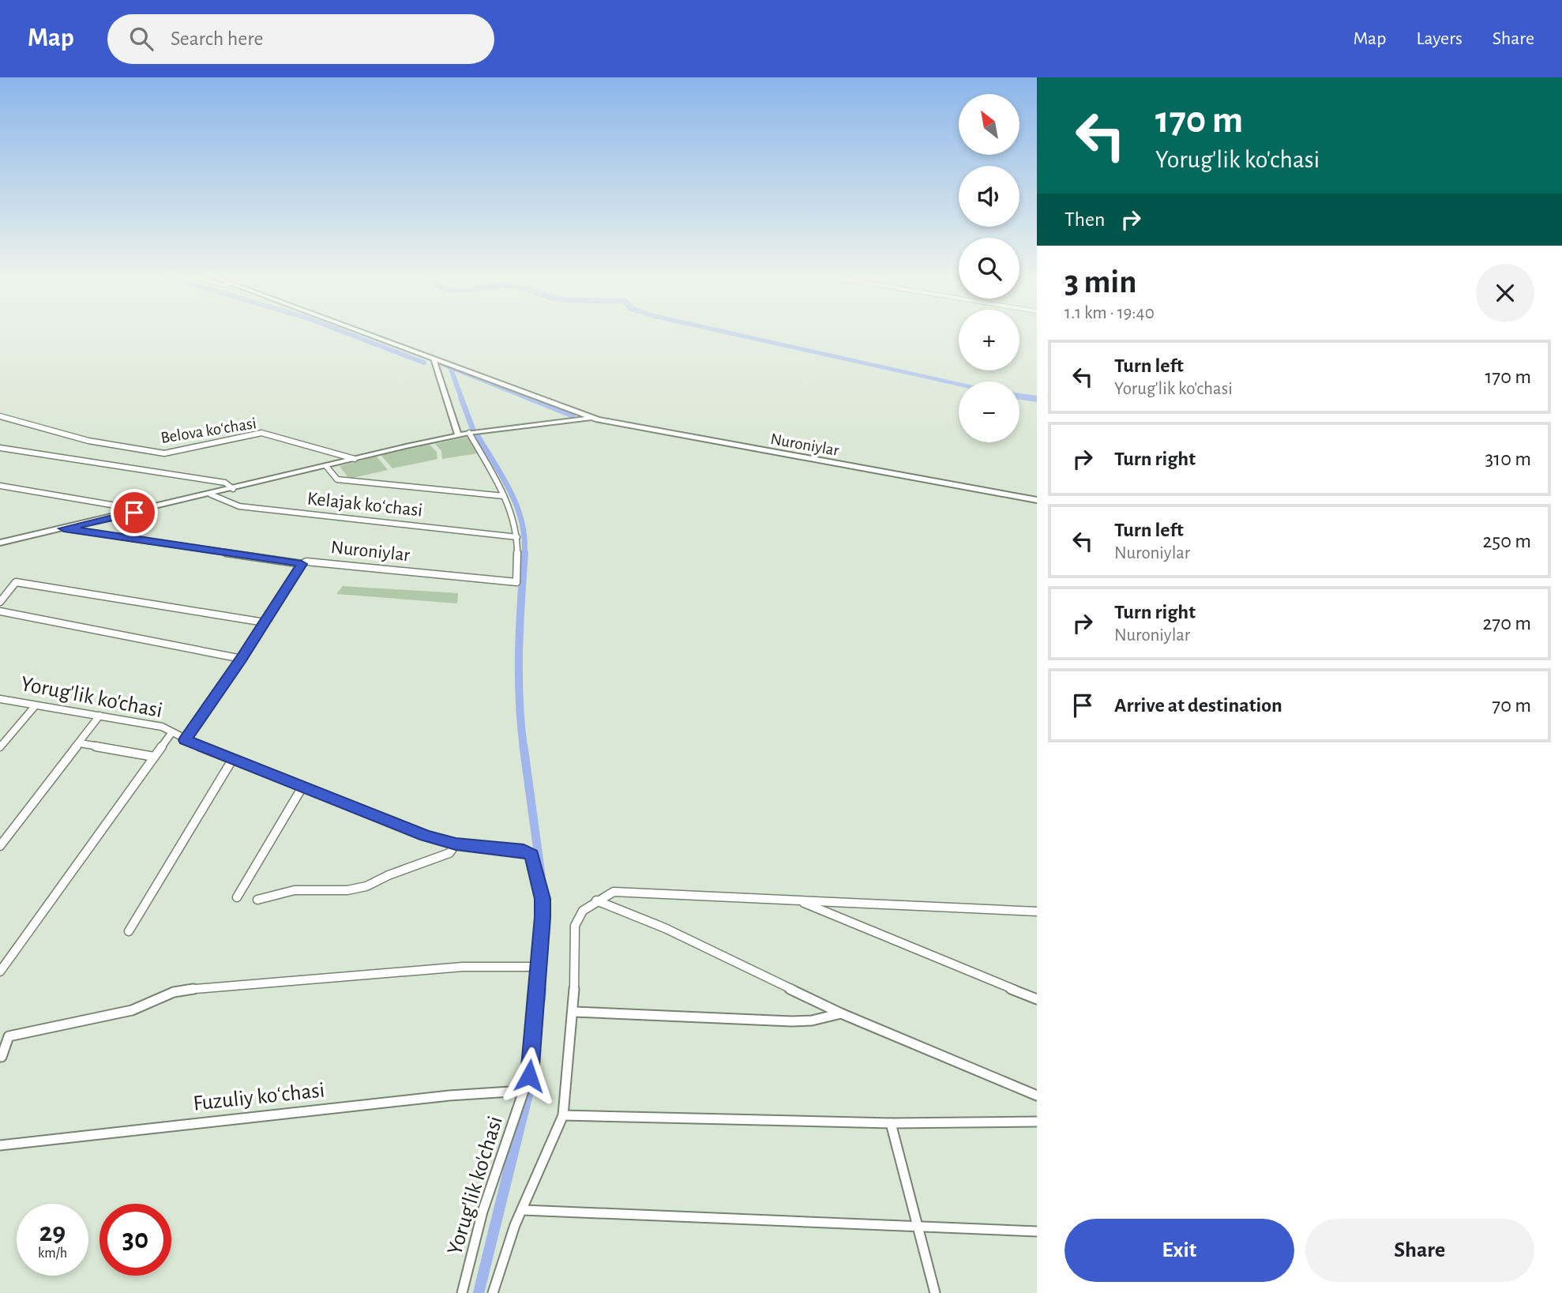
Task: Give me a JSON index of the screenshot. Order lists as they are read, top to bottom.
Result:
{
  "streets": {
    "main road": ["Nuroniylar"],
    "street": [
      "Belova koʻchasi",
      "Kelajak koʻchasi",
      "Yorug'lik ko'chasi",
      "Fuzuliy koʻchasi"
    ]
  },
  "crossings": [
    ["Belova koʻchasi", "Nuroniylar"],
    ["Nuroniylar", "Kelajak koʻchasi"],
    ["Yorug'lik ko'chasi", "Fuzuliy koʻchasi"]
  ],
  "north": "top left",
  "page": {
    "header": "Map",
    "search": "Search here",
    "nav": ["Map", "Layers", "Share"],
    "turn": ["170 m", "Yorug'lik ko'chasi"],
    "map_buttons": ["+", "−"],
    "then": "Then",
    "heading": ["3 min", "1.1 km · 19:40"],
    "list": [
      {
        "name": "Turn left",
        "note": "Yorug'lik ko'chasi",
        "value": "170 m"
      },
      {
        "name": "Turn right",
        "value": "310 m"
      },
      {
        "name": "Turn left",
        "note": "Nuroniylar",
        "value": "250 m"
      },
      {
        "name": "Turn right",
        "note": "Nuroniylar",
        "value": "270 m"
      },
      {
        "name": "Arrive at destination",
        "value": "70 m"
      }
    ],
    "speed": "29 km/h",
    "limit": "30",
    "buttons": ["Exit", "Share"]
  }
}
